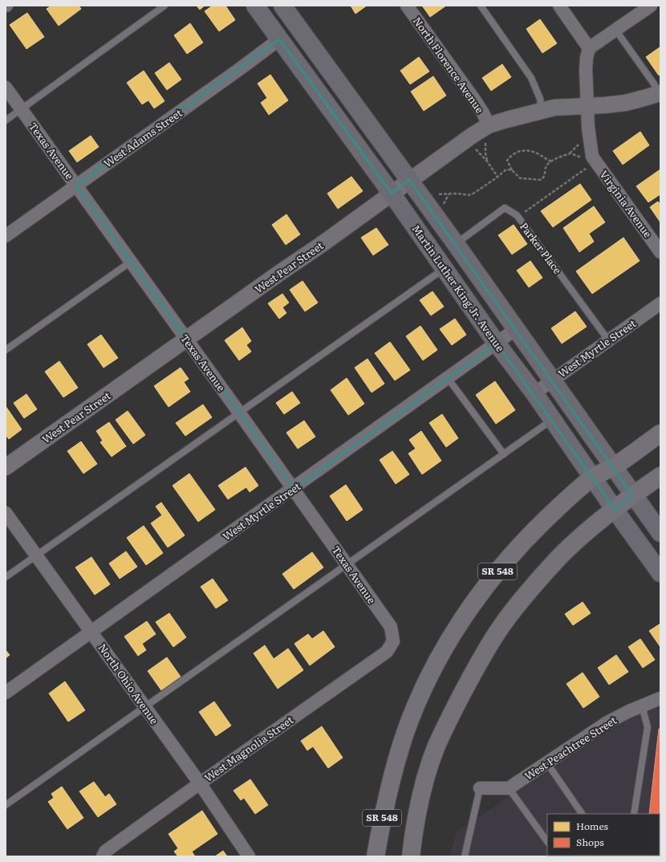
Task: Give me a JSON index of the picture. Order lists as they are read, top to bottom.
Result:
{
  "streets": {
    "main road": ["Martin Luther King Jr. Avenue", "SR 548"],
    "street": [
      "North Florence Avenue",
      "West Adams Street",
      "Texas Avenue",
      "Virginia Avenue",
      "West Pear Street",
      "West Myrtle Street",
      "North Ohio Avenue",
      "West Peachtree Street",
      "West Magnolia Street"
    ],
    "lane": ["Parker Place"]
  },
  "crossings": [
    ["North Florence Avenue", "West Pear Street"],
    ["West Adams Street", "Texas Avenue"],
    ["West Adams Street", "Martin Luther King Jr. Avenue"],
    ["Texas Avenue", "West Pear Street"],
    ["Texas Avenue", "West Myrtle Street"],
    ["Texas Avenue", "West Magnolia Street"],
    ["Parker Place", "West Myrtle Street"],
    ["West Pear Street", "Martin Luther King Jr. Avenue"],
    ["Martin Luther King Jr. Avenue", "West Myrtle Street"],
    ["Martin Luther King Jr. Avenue", "SR 548"],
    ["West Myrtle Street", "North Ohio Avenue"],
    ["North Ohio Avenue", "West Magnolia Street"]
  ],
  "legend": ["Homes", "Shops"]
}
